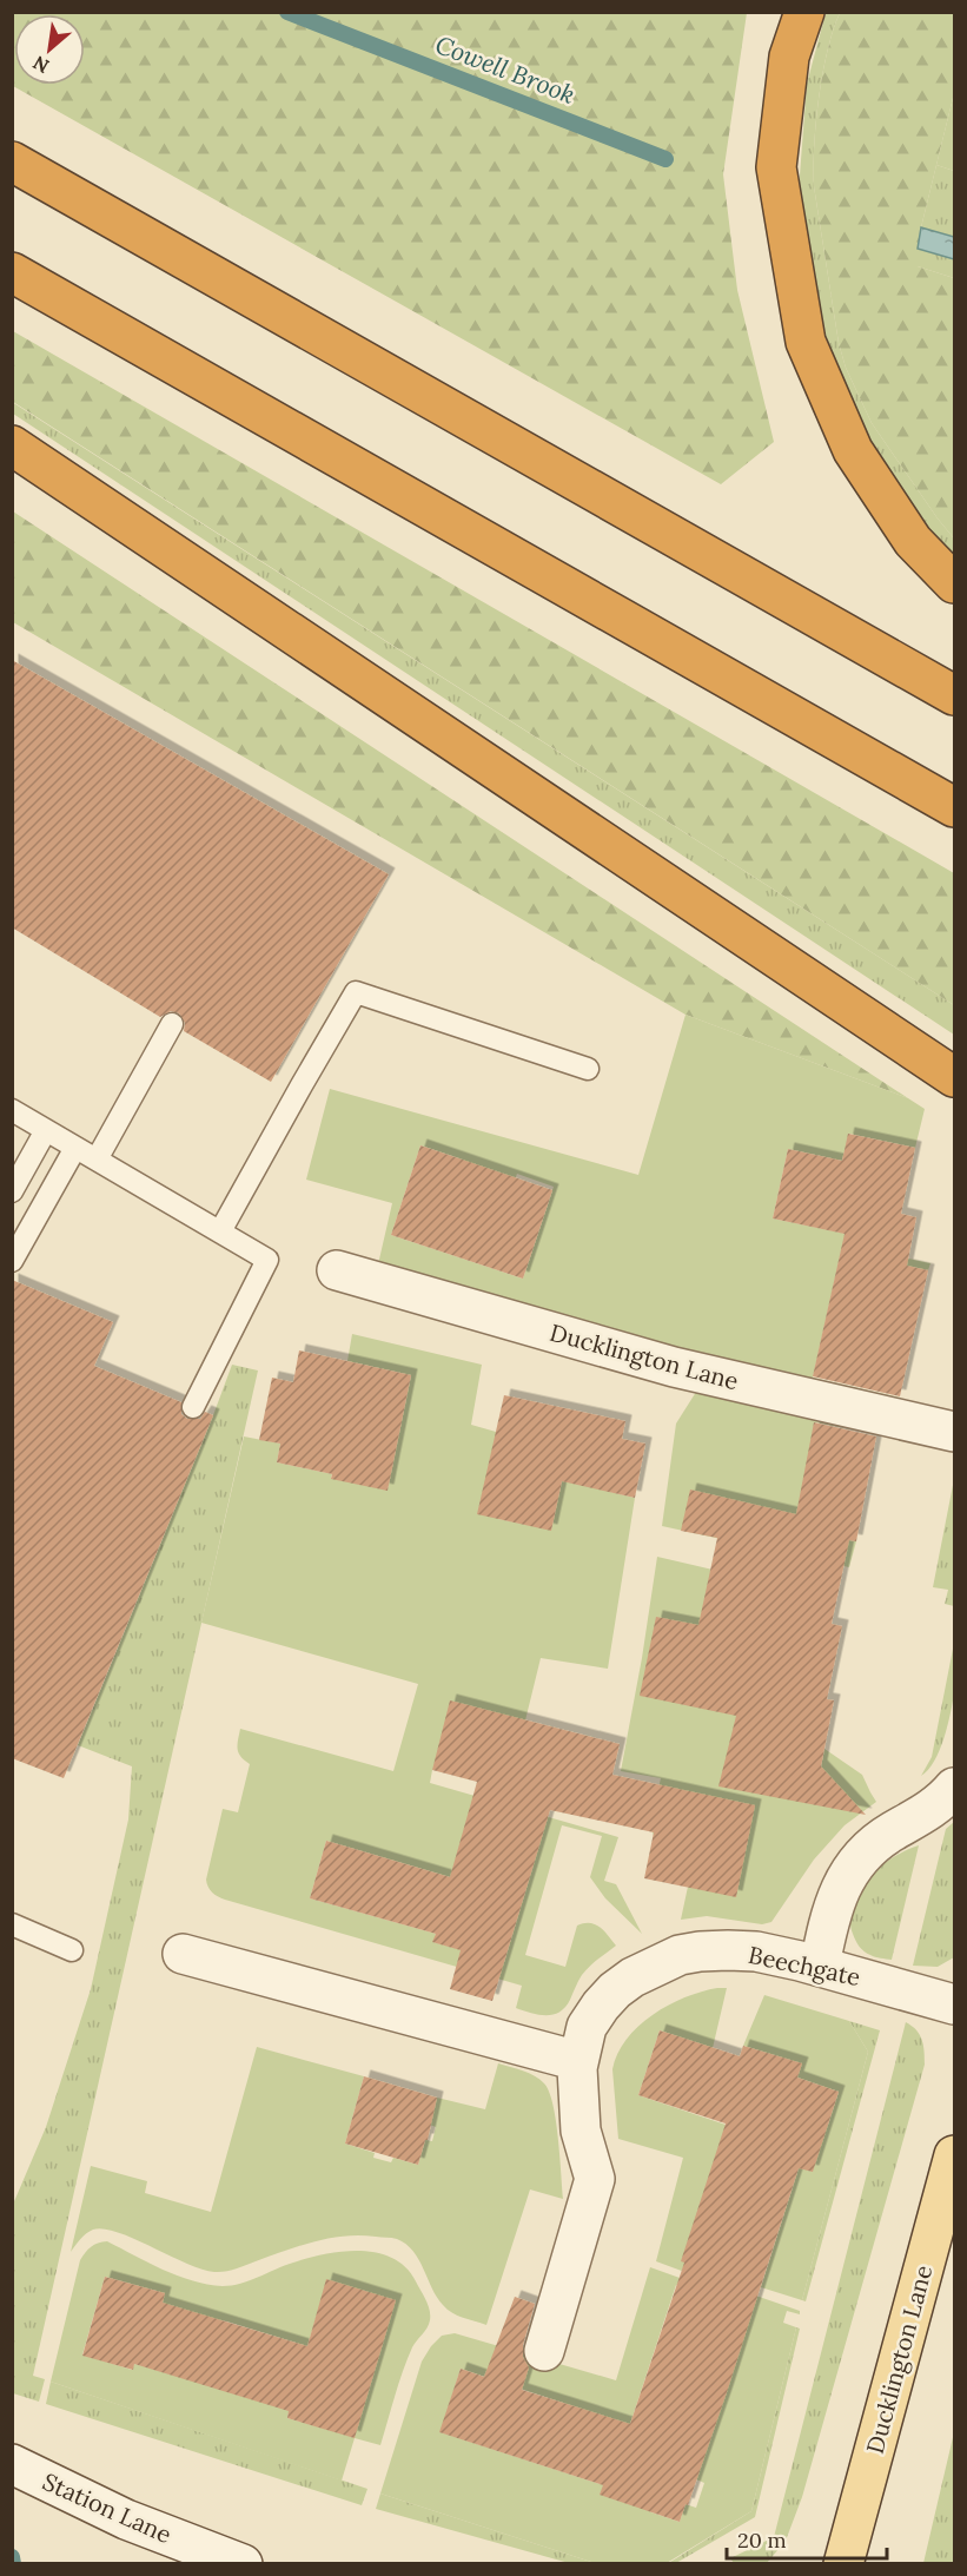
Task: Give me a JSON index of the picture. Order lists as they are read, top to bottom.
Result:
{
  "streets": {
    "main road": ["Ducklington Lane"],
    "street": ["Beechgate", "Station Lane"]
  },
  "water": ["Cowell Brook"],
  "scale_bar": "20 m",
  "north": "bottom left"
}
